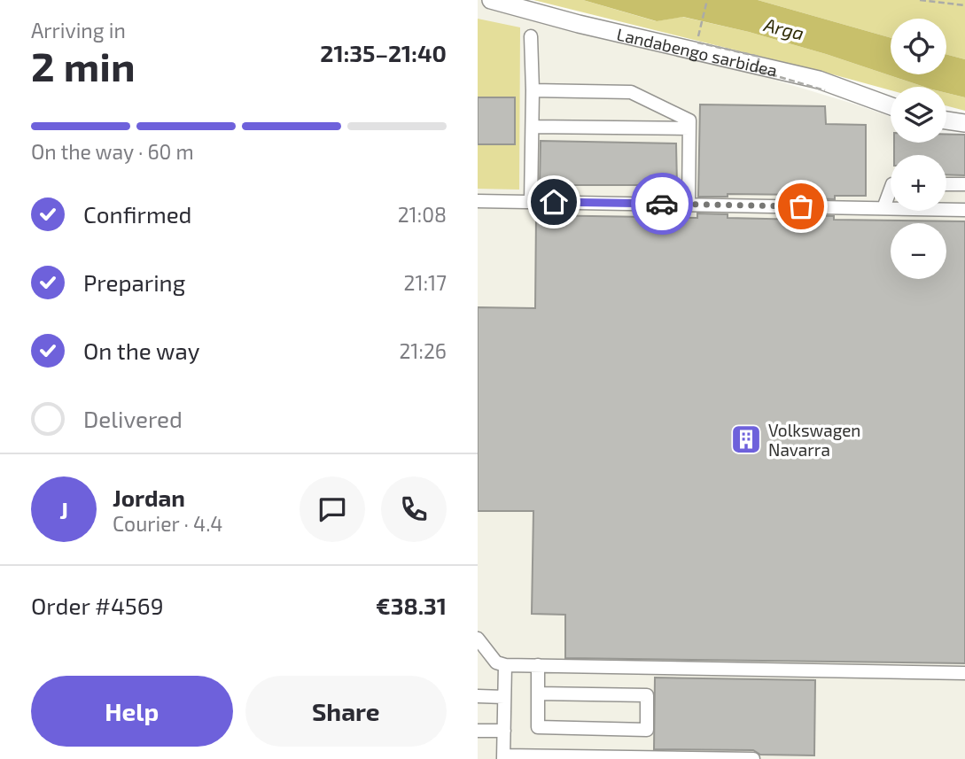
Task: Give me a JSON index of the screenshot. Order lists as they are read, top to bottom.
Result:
{
  "streets": {
    "highway": ["Landabengo sarbidea"]
  },
  "water": ["Arga"],
  "places": {
    "building": ["Volkswagen Navarra"]
  },
  "page": {
    "heading": ["2 min", "Arriving in", "21:35–21:40"],
    "panel": [
      "Jordan",
      "Courier · 4.4",
      "Order #4569",
      "€38.31"
    ],
    "map_buttons": ["+", "−"],
    "bar": "On the way · 60 m",
    "list": [
      ["Confirmed", "21:08"],
      ["Preparing", "21:17"],
      ["On the way", "21:26"],
      "Delivered"
    ],
    "round": "J",
    "buttons": ["Help", "Share"]
  }
}
